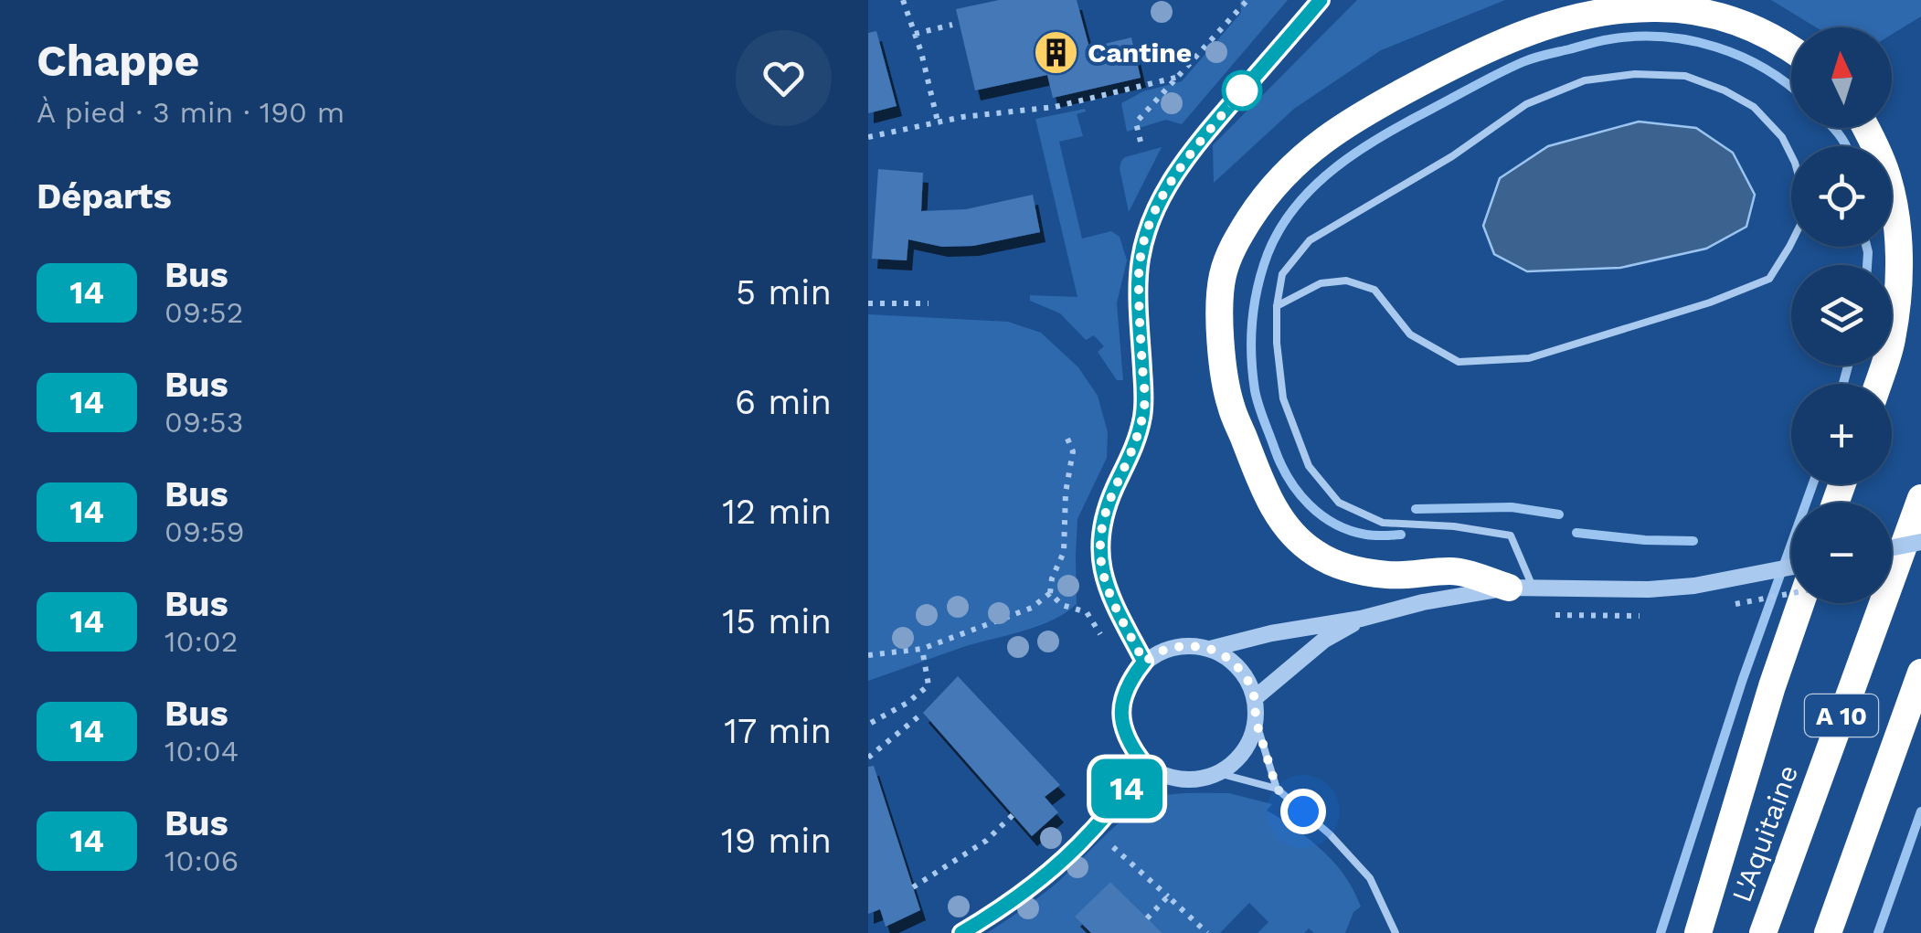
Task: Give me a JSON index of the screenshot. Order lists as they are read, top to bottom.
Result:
{
  "streets": {
    "highway": ["A 10", "L'Aquitaine"]
  },
  "places": {
    "building": ["Cantine"]
  },
  "lines": ["bus line 14"],
  "north": "top",
  "page": {
    "heading": [
      ["Chappe", "À pied · 3 min · 190 m"],
      "Départs"
    ],
    "on_map": "14",
    "map_buttons": ["+", "−"],
    "list": [
      {
        "mark": "14",
        "name": "Bus",
        "note": "09:52",
        "value": "5 min"
      },
      {
        "mark": "14",
        "name": "Bus",
        "note": "09:53",
        "value": "6 min"
      },
      {
        "mark": "14",
        "name": "Bus",
        "note": "09:59",
        "value": "12 min"
      },
      {
        "mark": "14",
        "name": "Bus",
        "note": "10:02",
        "value": "15 min"
      },
      {
        "mark": "14",
        "name": "Bus",
        "note": "10:04",
        "value": "17 min"
      },
      {
        "mark": "14",
        "name": "Bus",
        "note": "10:06",
        "value": "19 min"
      }
    ]
  }
}
